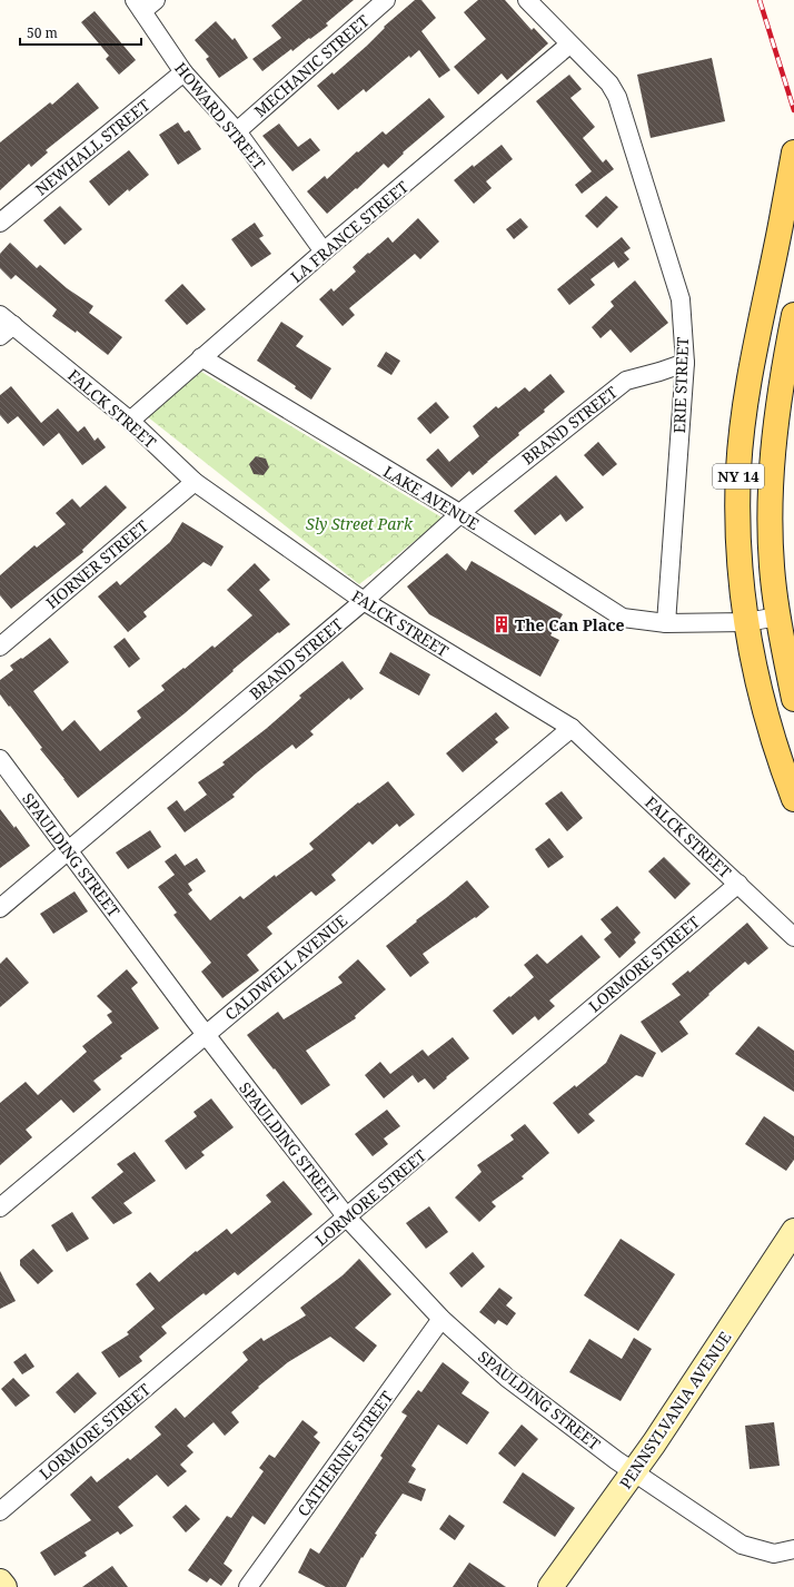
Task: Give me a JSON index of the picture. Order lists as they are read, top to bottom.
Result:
{
  "streets": {
    "main road": ["NY 14", "PENNSYLVANIA AVENUE"],
    "street": [
      "MECHANIC STREET",
      "HOWARD STREET",
      "NEWHALL STREET",
      "LA FRANCE STREET",
      "ERIE STREET",
      "FALCK STREET",
      "BRAND STREET",
      "LAKE AVENUE",
      "HORNER STREET",
      "SPAULDING STREET",
      "LORMORE STREET",
      "CALDWELL AVENUE",
      "CATHERINE STREET"
    ]
  },
  "crossings": [
    ["MECHANIC STREET", "HOWARD STREET"],
    ["HOWARD STREET", "NEWHALL STREET"],
    ["HOWARD STREET", "LA FRANCE STREET"],
    ["LA FRANCE STREET", "ERIE STREET"],
    ["LA FRANCE STREET", "FALCK STREET"],
    ["LA FRANCE STREET", "LAKE AVENUE"],
    ["ERIE STREET", "BRAND STREET"],
    ["ERIE STREET", "LAKE AVENUE"],
    ["FALCK STREET", "BRAND STREET"],
    ["FALCK STREET", "HORNER STREET"],
    ["FALCK STREET", "LORMORE STREET"],
    ["FALCK STREET", "CALDWELL AVENUE"],
    ["BRAND STREET", "LAKE AVENUE"],
    ["BRAND STREET", "SPAULDING STREET"],
    ["SPAULDING STREET", "LORMORE STREET"],
    ["SPAULDING STREET", "CALDWELL AVENUE"],
    ["SPAULDING STREET", "PENNSYLVANIA AVENUE"],
    ["SPAULDING STREET", "CATHERINE STREET"]
  ],
  "parks": ["Sly Street Park"],
  "places": {
    "building": ["The Can Place"]
  },
  "scale_bar": "50 m"
}
